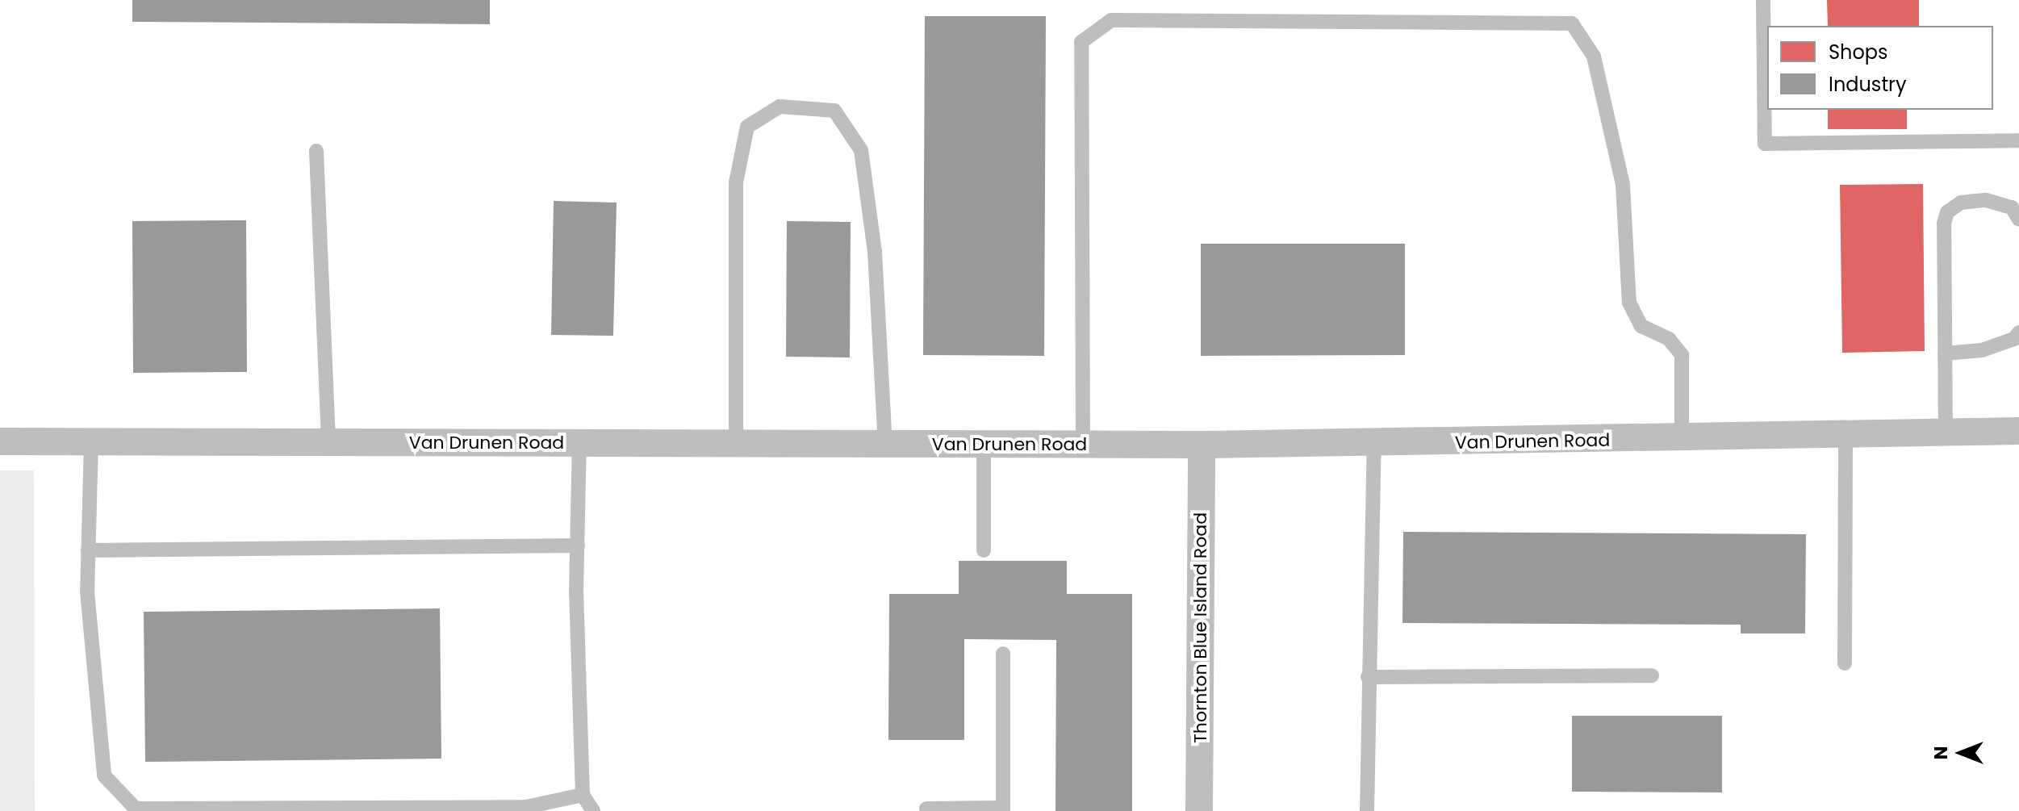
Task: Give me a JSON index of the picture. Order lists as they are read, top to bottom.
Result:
{
  "streets": {
    "street": ["Van Drunen Road", "Thornton Blue Island Road"]
  },
  "crossings": [
    ["Van Drunen Road", "Thornton Blue Island Road"]
  ],
  "legend": ["Shops", "Industry"],
  "north": "left"
}
